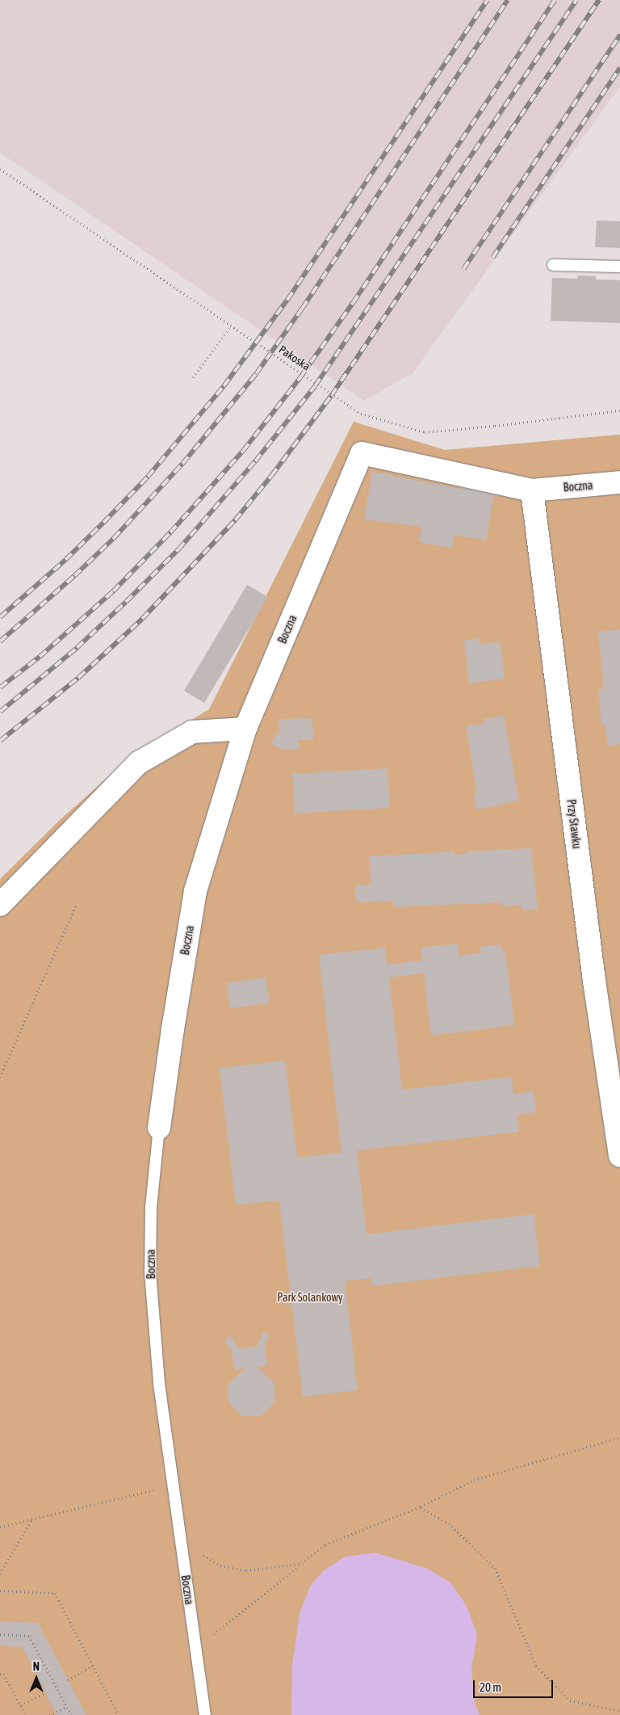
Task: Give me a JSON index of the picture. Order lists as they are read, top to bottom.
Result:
{
  "streets": {
    "street": ["Boczna", "Przy Stawku"],
    "path": ["Pakoska"]
  },
  "crossings": [
    ["Boczna", "Przy Stawku"]
  ],
  "parks": ["Park Solankowy"],
  "scale_bar": "20 m",
  "north": "top"
}
